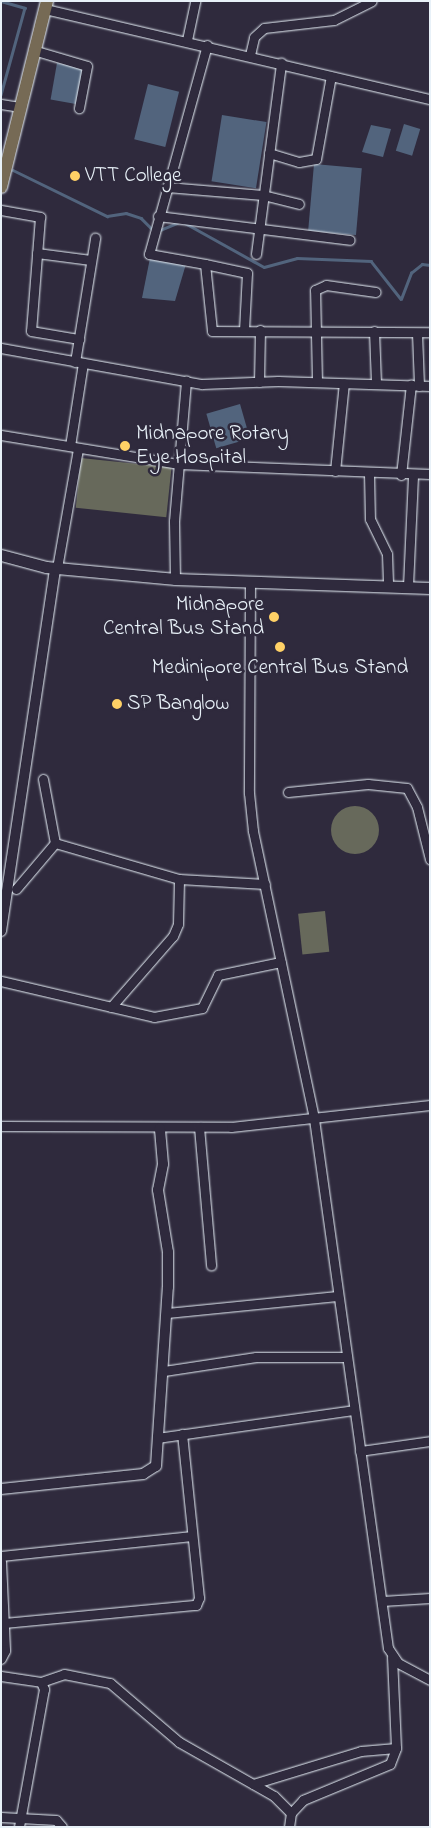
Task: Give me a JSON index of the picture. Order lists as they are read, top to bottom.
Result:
{
  "places": [
    "VTT College",
    "Midnapore Rotary Eye Hospital",
    "Midnapore Central Bus Stand",
    "Medinipore Central Bus Stand",
    "SP Banglow"
  ]
}
